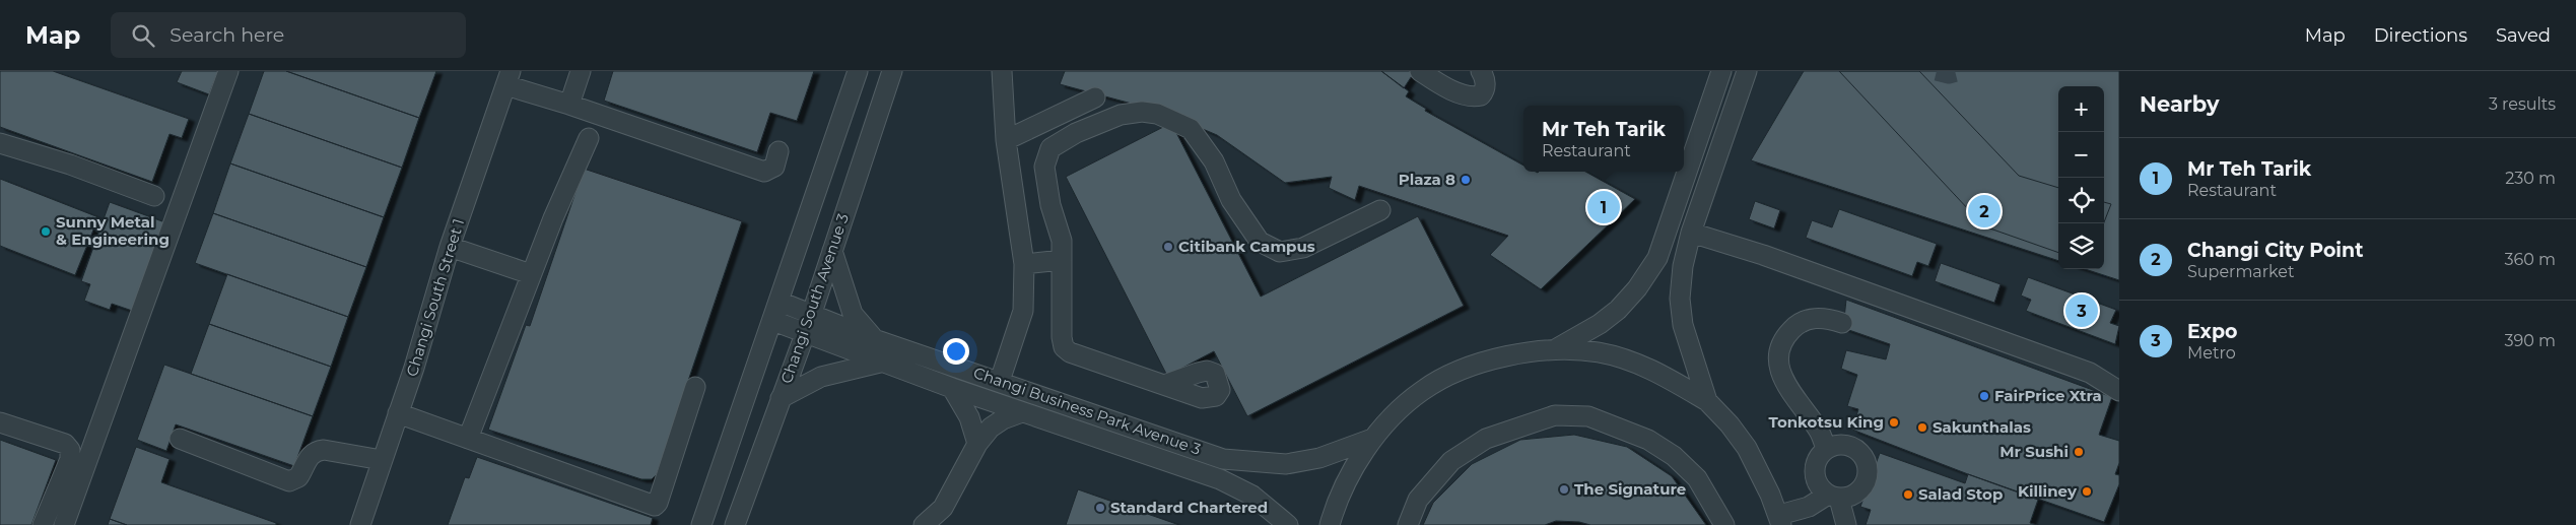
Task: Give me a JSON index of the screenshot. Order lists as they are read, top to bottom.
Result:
{
  "streets": {
    "street": ["Changi South Street 1", "Changi South Avenue 3", "Changi Business Park Avenue 3"]
  },
  "crossings": [
    ["Changi South Avenue 3", "Changi Business Park Avenue 3"]
  ],
  "places": [
    "Plaza 8",
    "Sunny Metal & Engineering",
    "Citibank Campus",
    "FairPrice Xtra",
    "Tonkotsu King",
    "Sakunthalas",
    "Mr Sushi",
    "The Signature",
    "Killiney",
    "Salad Stop",
    "Standard Chartered"
  ],
  "page": {
    "header": "Map",
    "search": "Search here",
    "nav": ["Map", "Directions", "Saved"],
    "heading": ["Nearby", "3 results"],
    "map_buttons": ["+", "−"],
    "popup": ["Mr Teh Tarik", "Restaurant"],
    "list": [
      {
        "mark": "1",
        "name": "Mr Teh Tarik",
        "note": "Restaurant",
        "value": "230 m"
      },
      {
        "mark": "2",
        "name": "Changi City Point",
        "note": "Supermarket",
        "value": "360 m"
      },
      {
        "mark": "3",
        "name": "Expo",
        "note": "Metro",
        "value": "390 m"
      }
    ],
    "pins": ["1", "2", "3"]
  }
}
